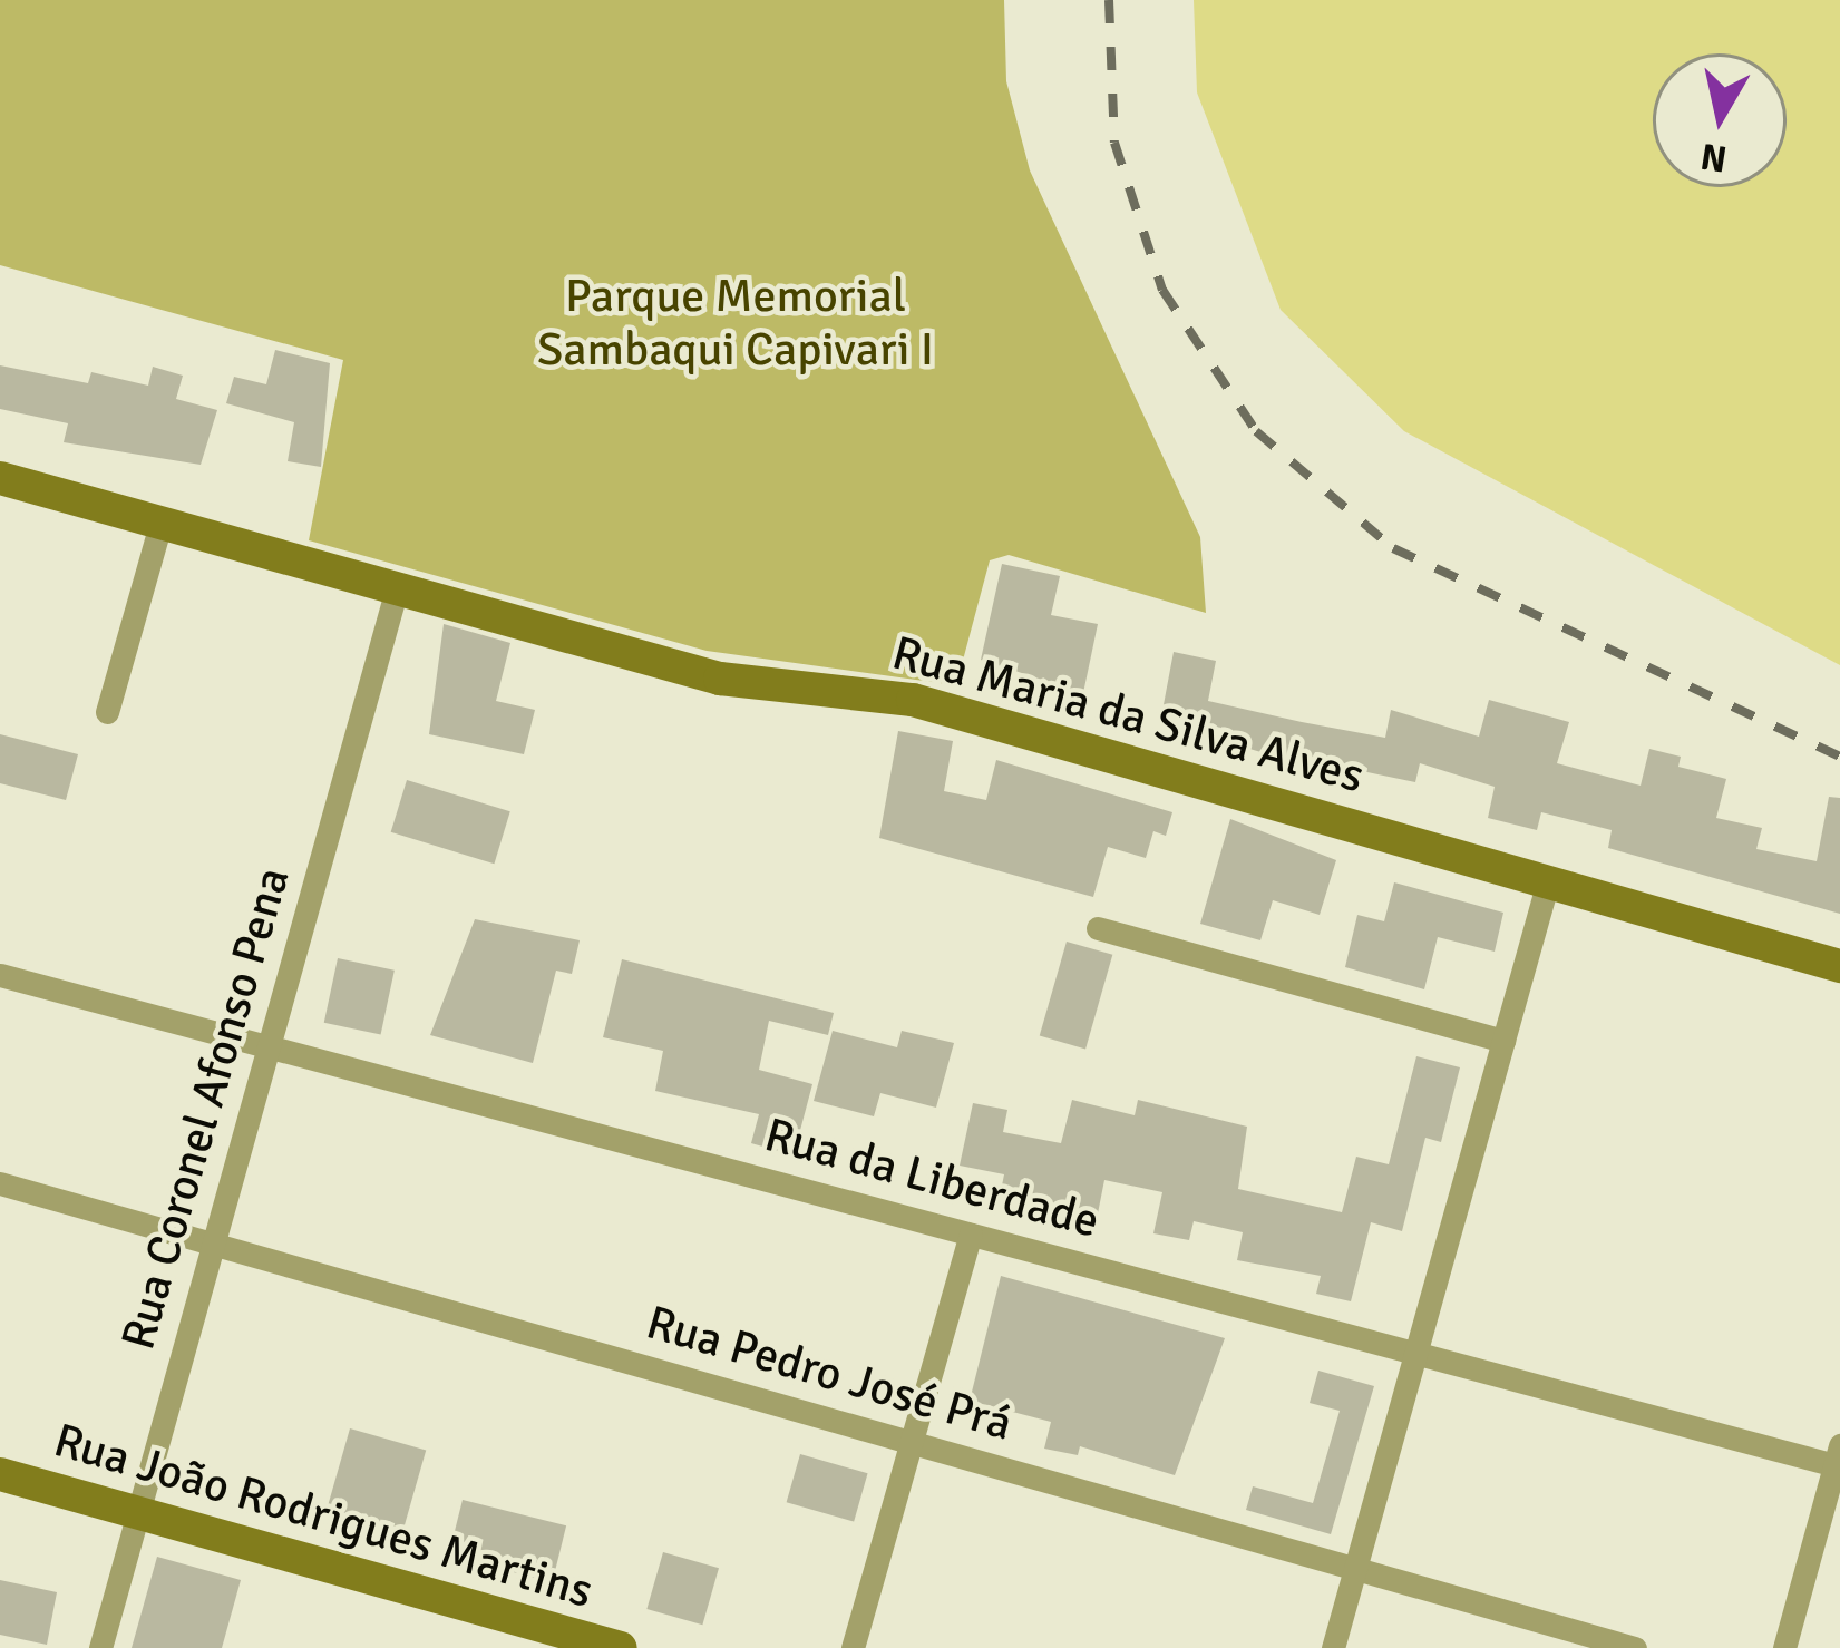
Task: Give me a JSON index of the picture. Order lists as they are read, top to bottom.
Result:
{
  "streets": {
    "street": [
      "Rua Maria da Silva Alves",
      "Rua Coronel Afonso Pena",
      "Rua da Liberdade",
      "Rua Pedro José Prá",
      "Rua João Rodrigues Martins"
    ]
  },
  "crossings": [
    ["Rua Maria da Silva Alves", "Rua Coronel Afonso Pena"],
    ["Rua Coronel Afonso Pena", "Rua da Liberdade"],
    ["Rua Coronel Afonso Pena", "Rua Pedro José Prá"],
    ["Rua Coronel Afonso Pena", "Rua João Rodrigues Martins"]
  ],
  "parks": ["Parque Memorial Sambaqui Capivari I"],
  "north": "bottom"
}
